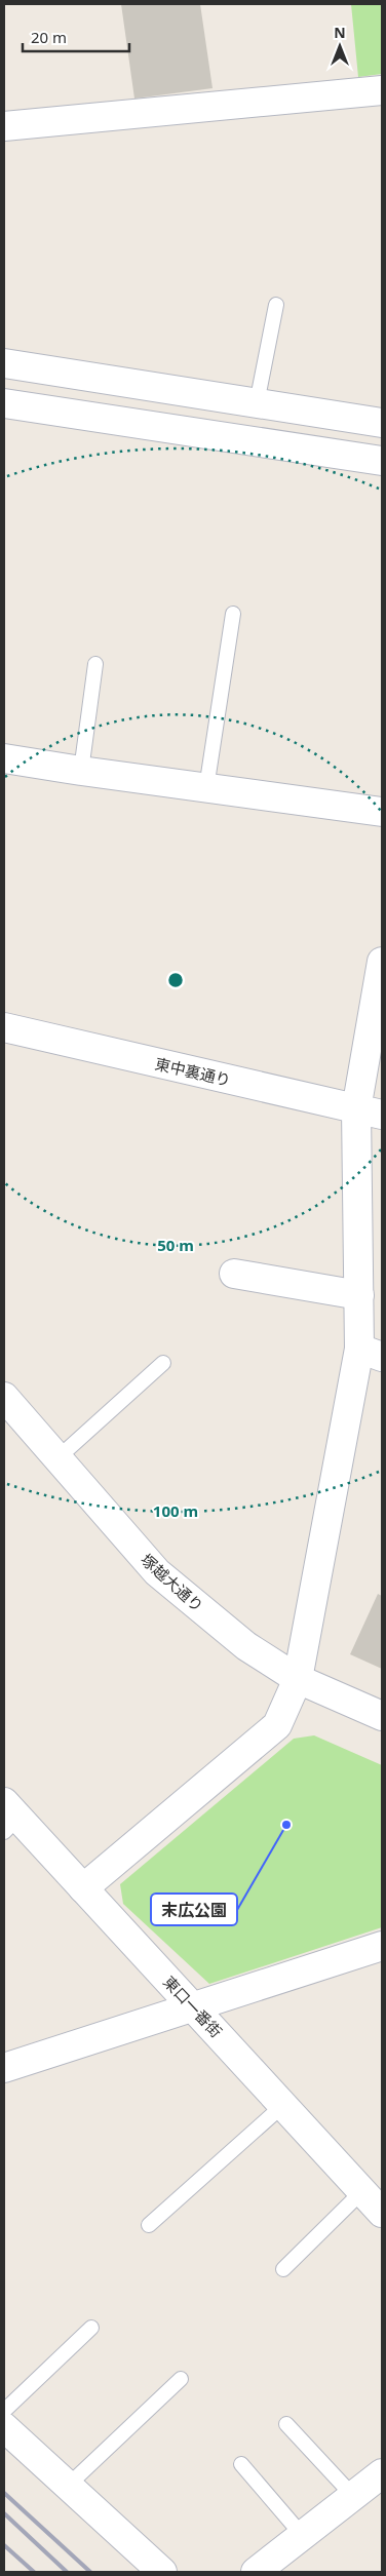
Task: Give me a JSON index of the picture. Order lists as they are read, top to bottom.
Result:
{
  "streets": {
    "street": ["東中裏通り", "塚越大通り", "東口一番街"]
  },
  "places": ["末広公園"],
  "scale_bar": "20 m",
  "north": "top",
  "rings": ["50 m", "100 m"]
}
